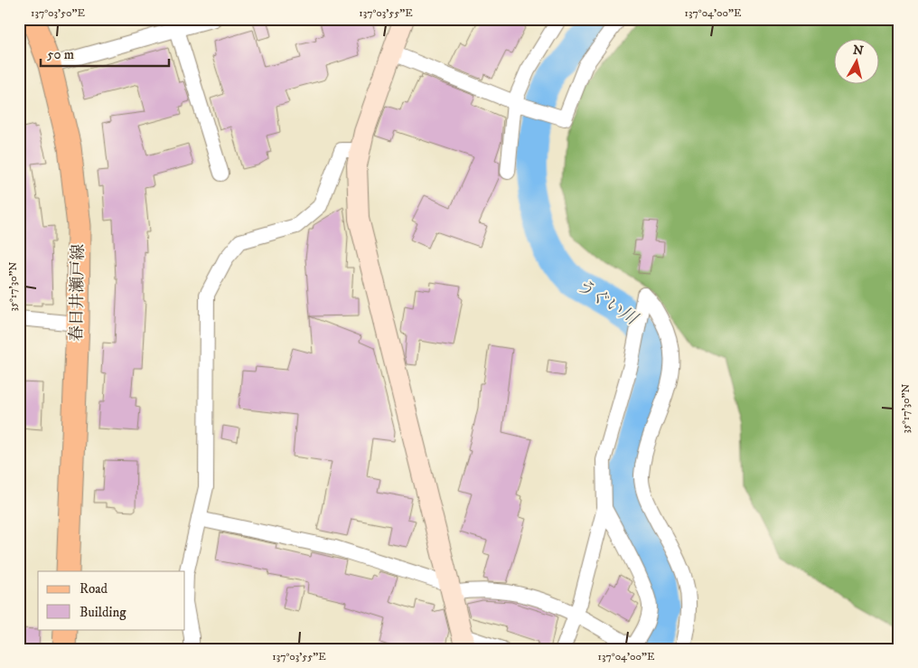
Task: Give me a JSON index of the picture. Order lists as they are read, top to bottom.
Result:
{
  "streets": {
    "main road": ["春日井瀬戸線"]
  },
  "water": ["うぐい川"],
  "legend": ["Road", "Building"],
  "scale_bar": "50 m",
  "north": "top",
  "coordinates": [
    "137°03'50\"E",
    "137°03'55\"E",
    "137°04'00\"E",
    "35°17'30\"N"
  ]
}
